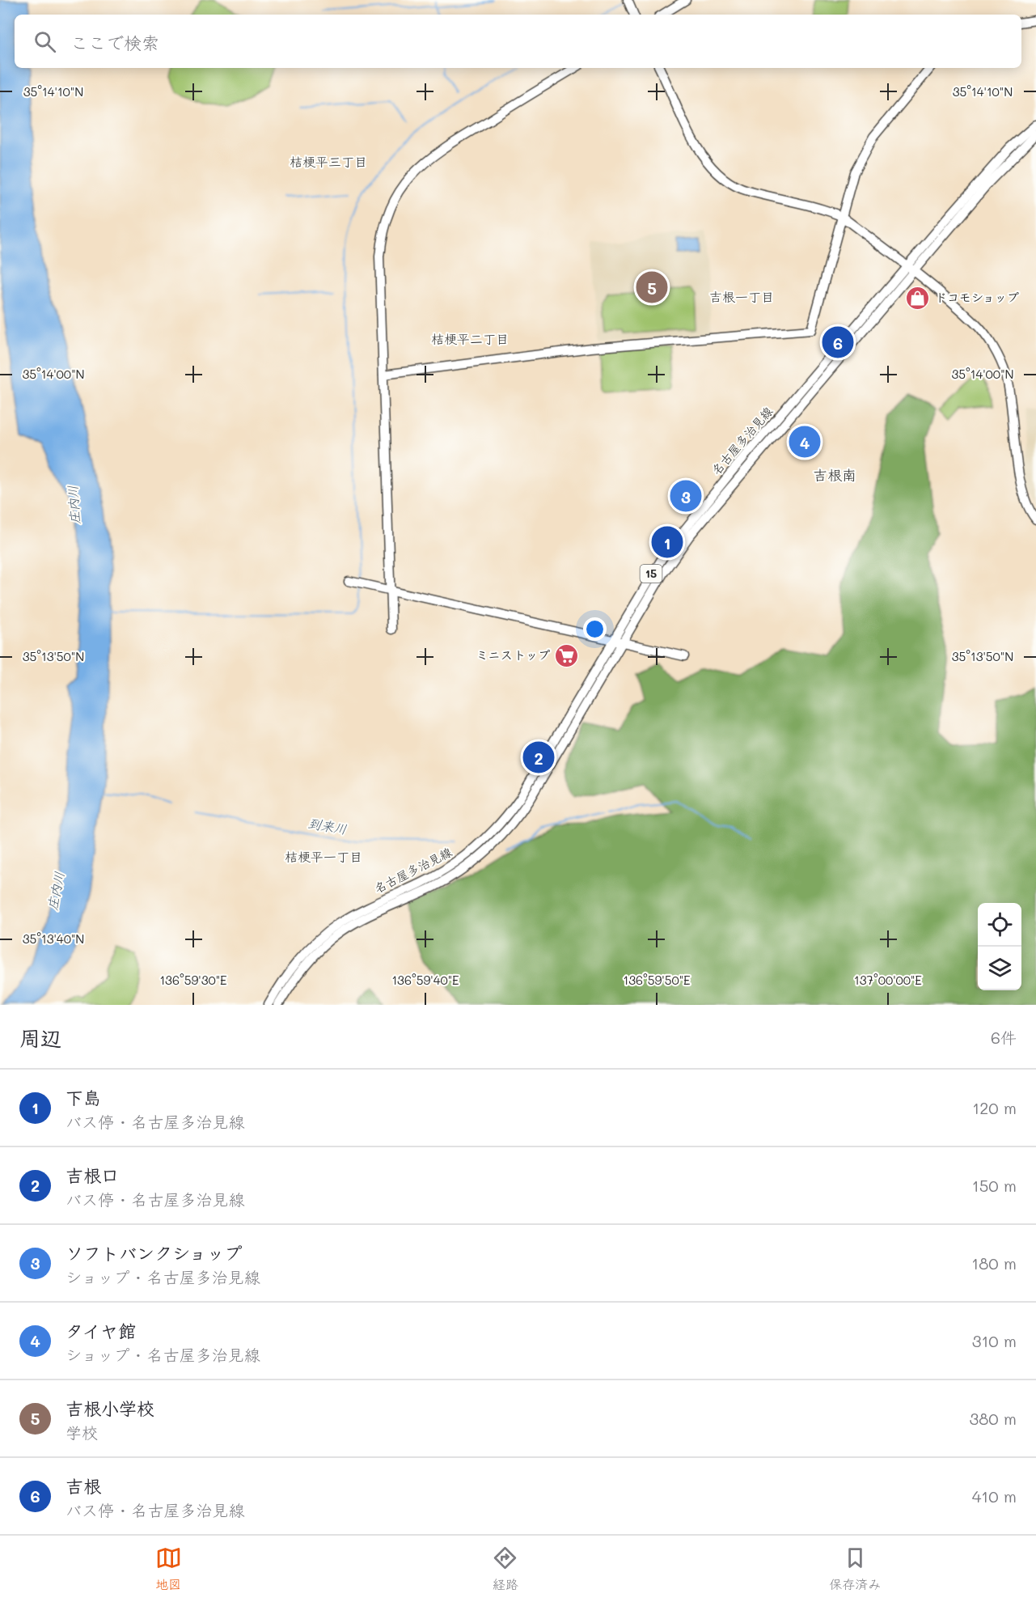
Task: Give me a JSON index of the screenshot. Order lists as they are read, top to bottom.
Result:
{
  "streets": {
    "street": ["名古屋多治見線", "15"]
  },
  "districts": [
    "桔梗平三丁目",
    "吉根一丁目",
    "桔梗平二丁目",
    "吉根南",
    "桔梗平一丁目"
  ],
  "water": ["庄内川", "到来川"],
  "places": {
    "shop": ["ドコモショップ"],
    "supermarket": ["ミニストップ"]
  },
  "page": {
    "search": "ここで検索",
    "pins": [
      "5",
      "6",
      "4",
      "3",
      "1",
      "2"
    ],
    "heading": ["周辺", "6件"],
    "list": [
      {
        "mark": "1",
        "name": "下島",
        "note": "バス停 · 名古屋多治見線",
        "value": "120 m"
      },
      {
        "mark": "2",
        "name": "吉根口",
        "note": "バス停 · 名古屋多治見線",
        "value": "150 m"
      },
      {
        "mark": "3",
        "name": "ソフトバンクショップ",
        "note": "ショップ · 名古屋多治見線",
        "value": "180 m"
      },
      {
        "mark": "4",
        "name": "タイヤ館",
        "note": "ショップ · 名古屋多治見線",
        "value": "310 m"
      },
      {
        "mark": "5",
        "name": "吉根小学校",
        "note": "学校",
        "value": "380 m"
      },
      {
        "mark": "6",
        "name": "吉根",
        "note": "バス停 · 名古屋多治見線",
        "value": "410 m"
      }
    ],
    "nav": ["地図", "経路", "保存済み"]
  },
  "coordinates": [
    "35°14'10\"N",
    "35°14'00\"N",
    "35°13'50\"N",
    "35°13'40\"N",
    "136°59'30\"E",
    "136°59'40\"E",
    "136°59'50\"E",
    "137°00'00\"E"
  ]
}
